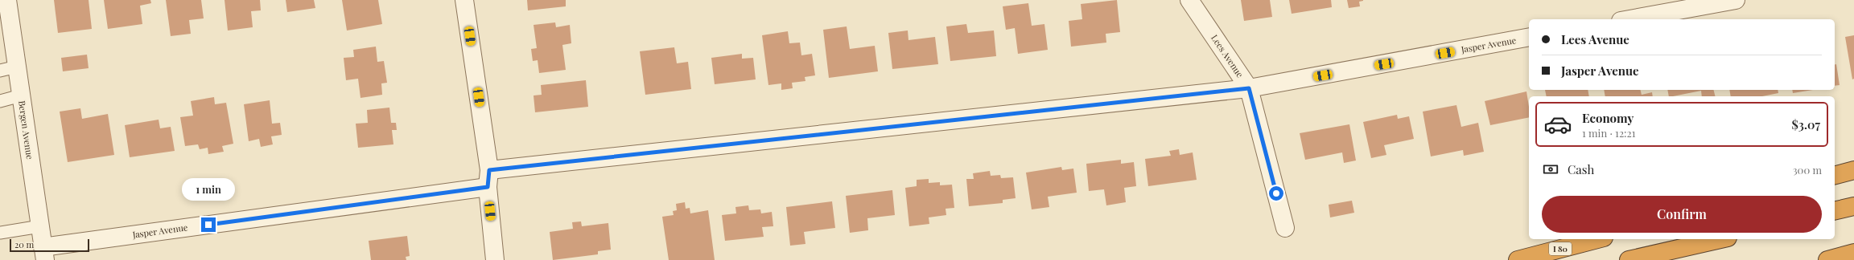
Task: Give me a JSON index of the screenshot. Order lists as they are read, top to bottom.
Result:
{
  "streets": {
    "highway": ["I 80"],
    "street": ["Jasper Avenue", "Lees Avenue", "Bergen Avenue"]
  },
  "crossings": [
    ["Jasper Avenue", "Lees Avenue"],
    ["Jasper Avenue", "Bergen Avenue"]
  ],
  "scale_bar": "20 m",
  "page": {
    "banner": ["Lees Avenue", "Jasper Avenue"],
    "list": [
      {
        "name": "Economy",
        "note": "1 min · 12:21",
        "value": "$3.07"
      }
    ],
    "pay": ["Cash", "300 m"],
    "bubble": "1 min",
    "buttons": "Confirm",
    "scale": "20 m"
  }
}
